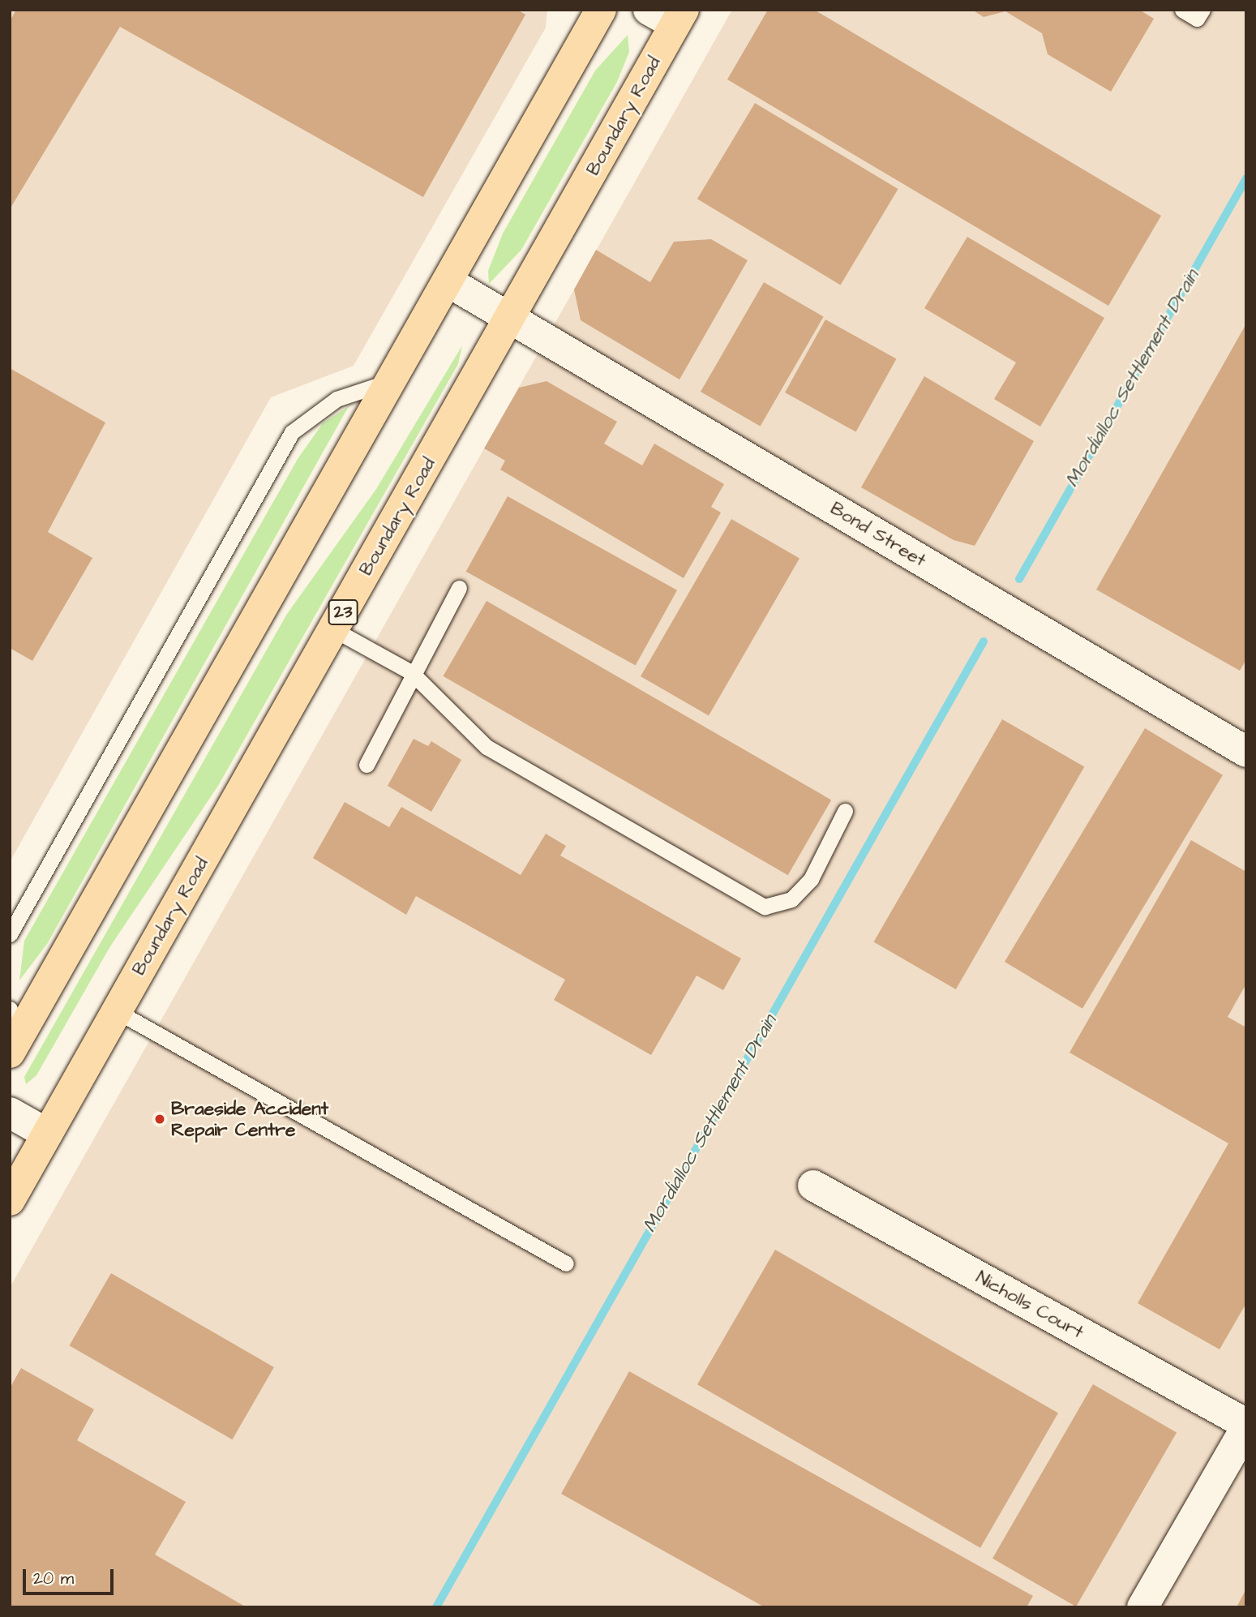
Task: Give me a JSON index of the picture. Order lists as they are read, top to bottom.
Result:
{
  "streets": {
    "main road": ["Boundary Road", "23"],
    "street": ["Bond Street", "Nicholls Court"]
  },
  "crossings": [
    ["Boundary Road", "Bond Street"]
  ],
  "water": ["Mordialloc Settlement Drain"],
  "places": ["Braeside Accident Repair Centre"],
  "scale_bar": "20 m"
}
